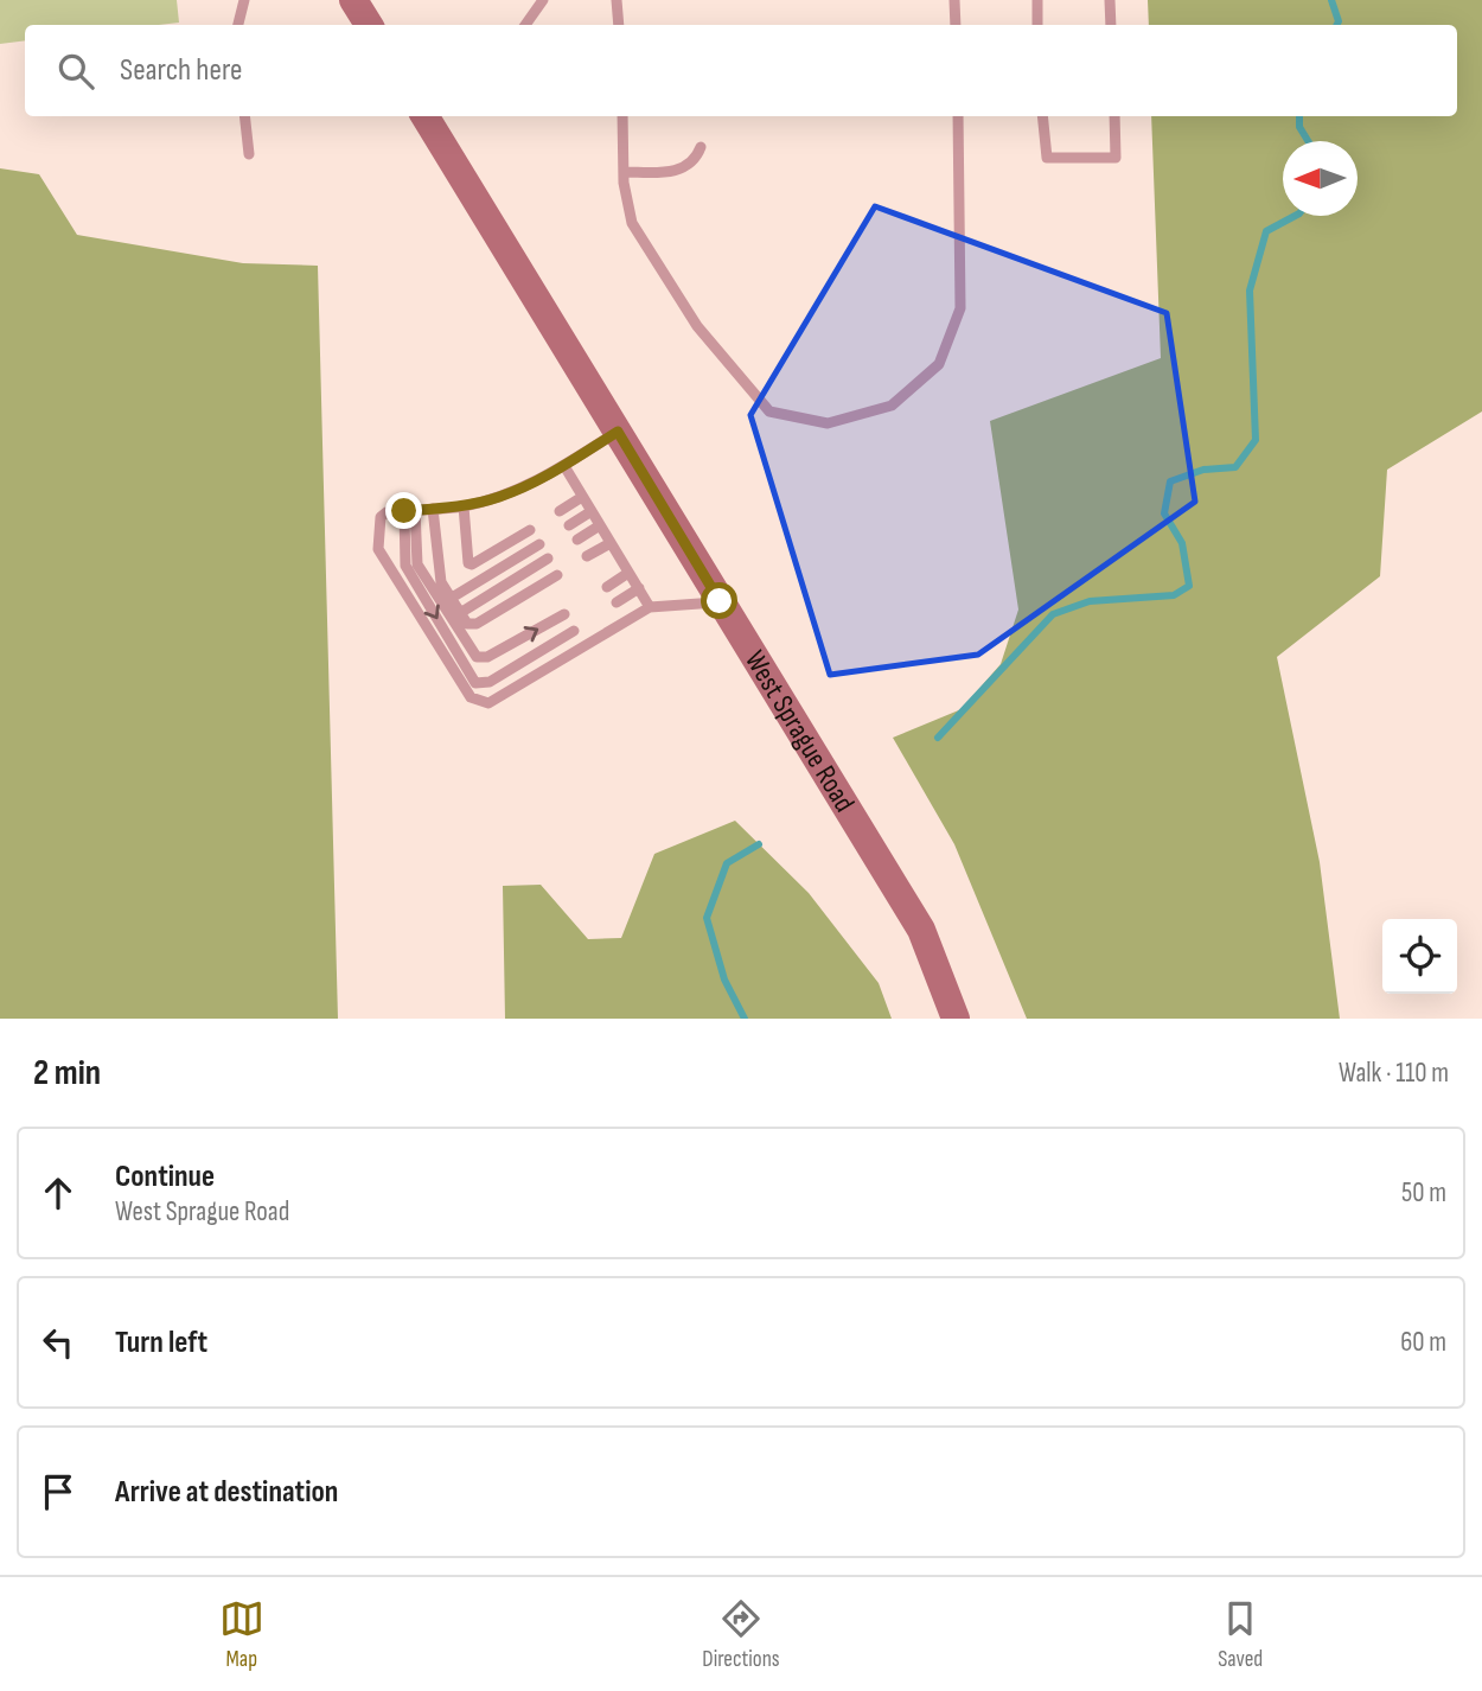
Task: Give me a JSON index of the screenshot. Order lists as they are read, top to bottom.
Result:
{
  "streets": {
    "street": ["West Sprague Road"]
  },
  "north": "left",
  "page": {
    "search": "Search here",
    "heading": ["2 min", "Walk · 110 m"],
    "list": [
      ["Continue", "West Sprague Road", "50 m"],
      ["Turn left", "60 m"],
      "Arrive at destination"
    ],
    "nav": ["Map", "Directions", "Saved"]
  }
}
